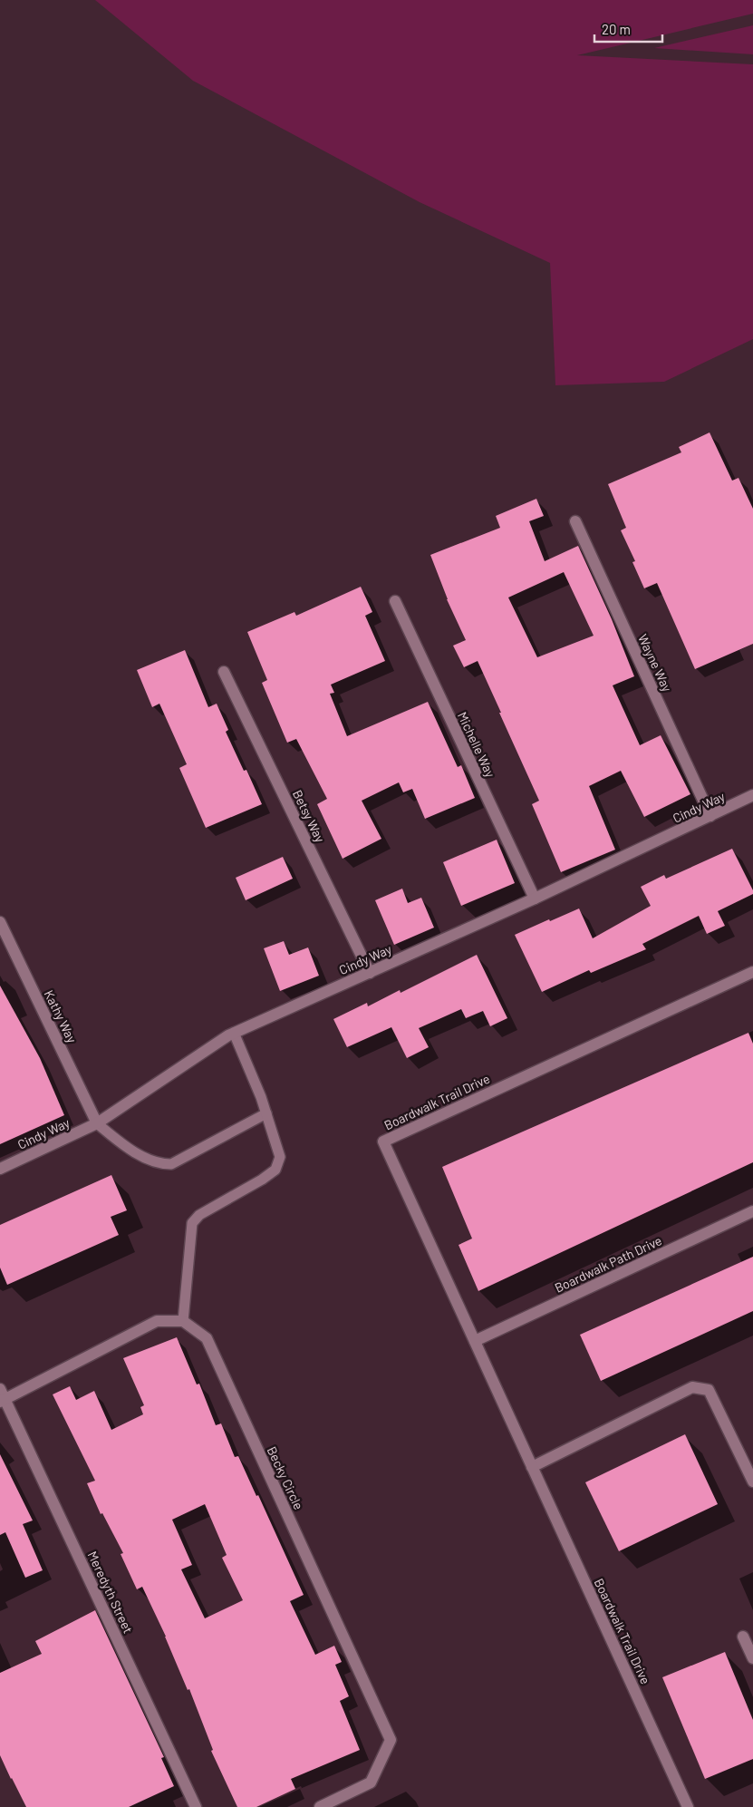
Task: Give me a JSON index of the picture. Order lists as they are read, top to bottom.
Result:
{
  "streets": {
    "street": [
      "Wayne Way",
      "Michelle Way",
      "Cindy Way",
      "Betsy Way",
      "Kathy Way",
      "Boardwalk Trail Drive",
      "Boardwalk Path Drive",
      "Becky Circle",
      "Meredyth Street"
    ]
  },
  "crossings": [
    ["Wayne Way", "Cindy Way"],
    ["Michelle Way", "Cindy Way"],
    ["Cindy Way", "Betsy Way"],
    ["Cindy Way", "Kathy Way"],
    ["Boardwalk Trail Drive", "Boardwalk Path Drive"]
  ],
  "scale_bar": "20 m"
}
